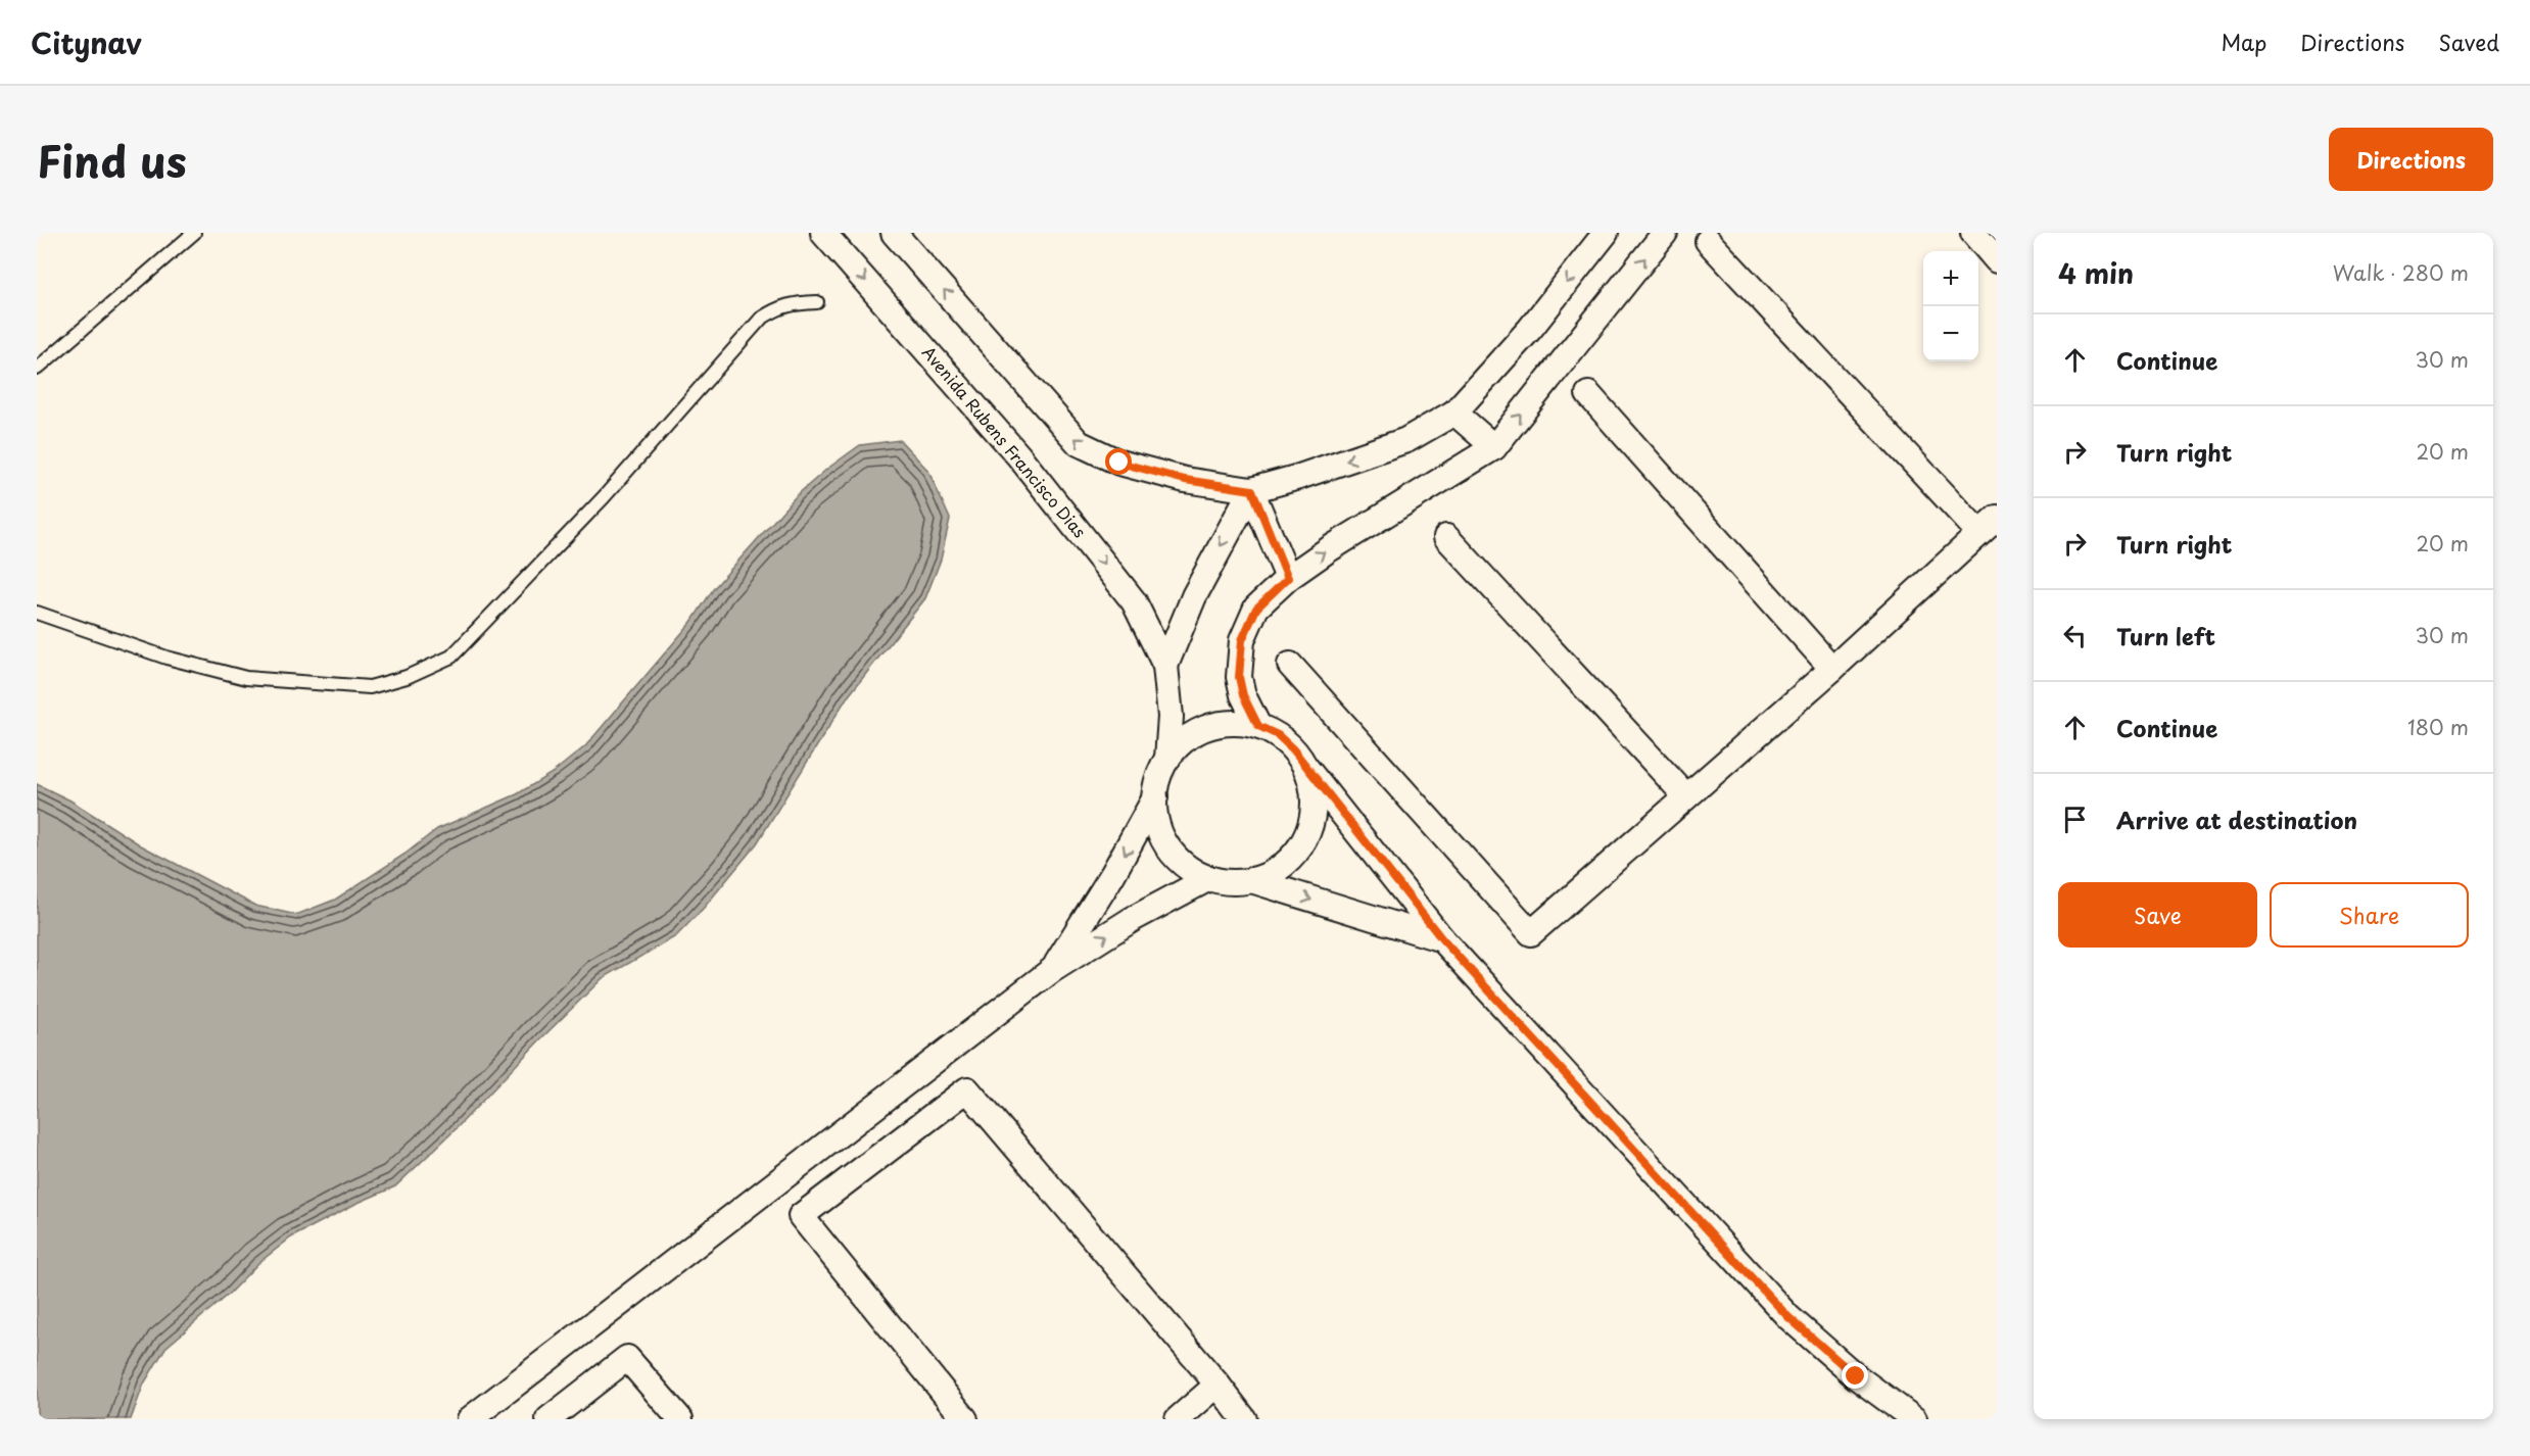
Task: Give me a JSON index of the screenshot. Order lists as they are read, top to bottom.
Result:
{
  "streets": {
    "street": ["Avenida Rubens Francisco Dias"]
  },
  "one_way": ["Avenida Rubens Francisco Dias"],
  "page": {
    "header": "Citynav",
    "nav": ["Map", "Directions", "Saved"],
    "title": "Find us",
    "buttons": [
      "Directions",
      ["Save", "Share"]
    ],
    "heading": ["4 min", "Walk · 280 m"],
    "map_buttons": ["+", "−"],
    "list": [
      ["Continue", "30 m"],
      ["Turn right", "20 m"],
      ["Turn right", "20 m"],
      ["Turn left", "30 m"],
      ["Continue", "180 m"],
      "Arrive at destination"
    ]
  }
}
